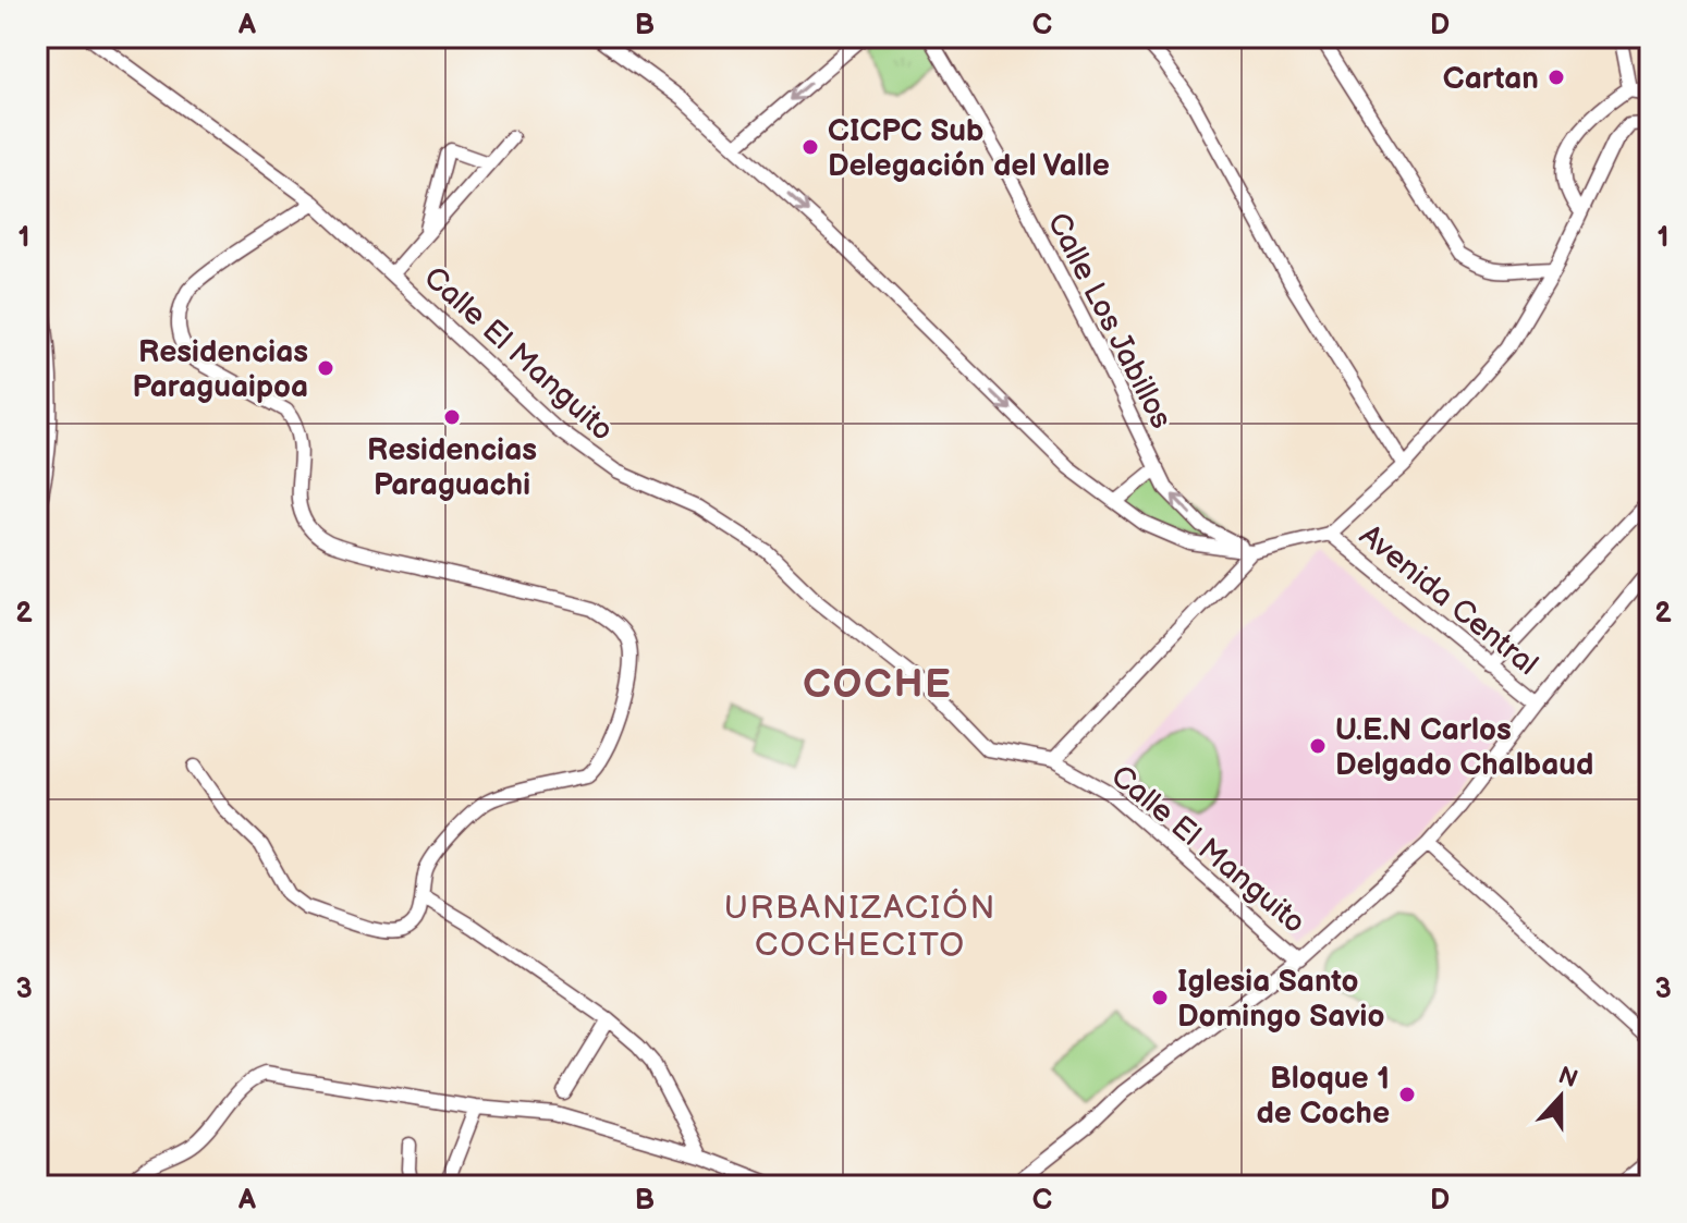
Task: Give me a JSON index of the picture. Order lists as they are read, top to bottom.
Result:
{
  "streets": {
    "street": ["Calle Los Jabillos", "Calle El Manguito", "Avenida Central"]
  },
  "districts": ["COCHE", "URBANIZACIÓN COCHECITO"],
  "places": [
    "Cartan",
    "CICPC Sub Delegación del Valle",
    "Residencias Paraguaipoa",
    "Residencias Paraguachi",
    "U.E.N Carlos Delgado Chalbaud",
    "Iglesia Santo Domingo Savio",
    "Bloque 1 de Coche"
  ],
  "north": "top",
  "grid": {
    "columns": [
      "A",
      "B",
      "C",
      "D"
    ],
    "rows": ["1", "2", "3"]
  }
}
